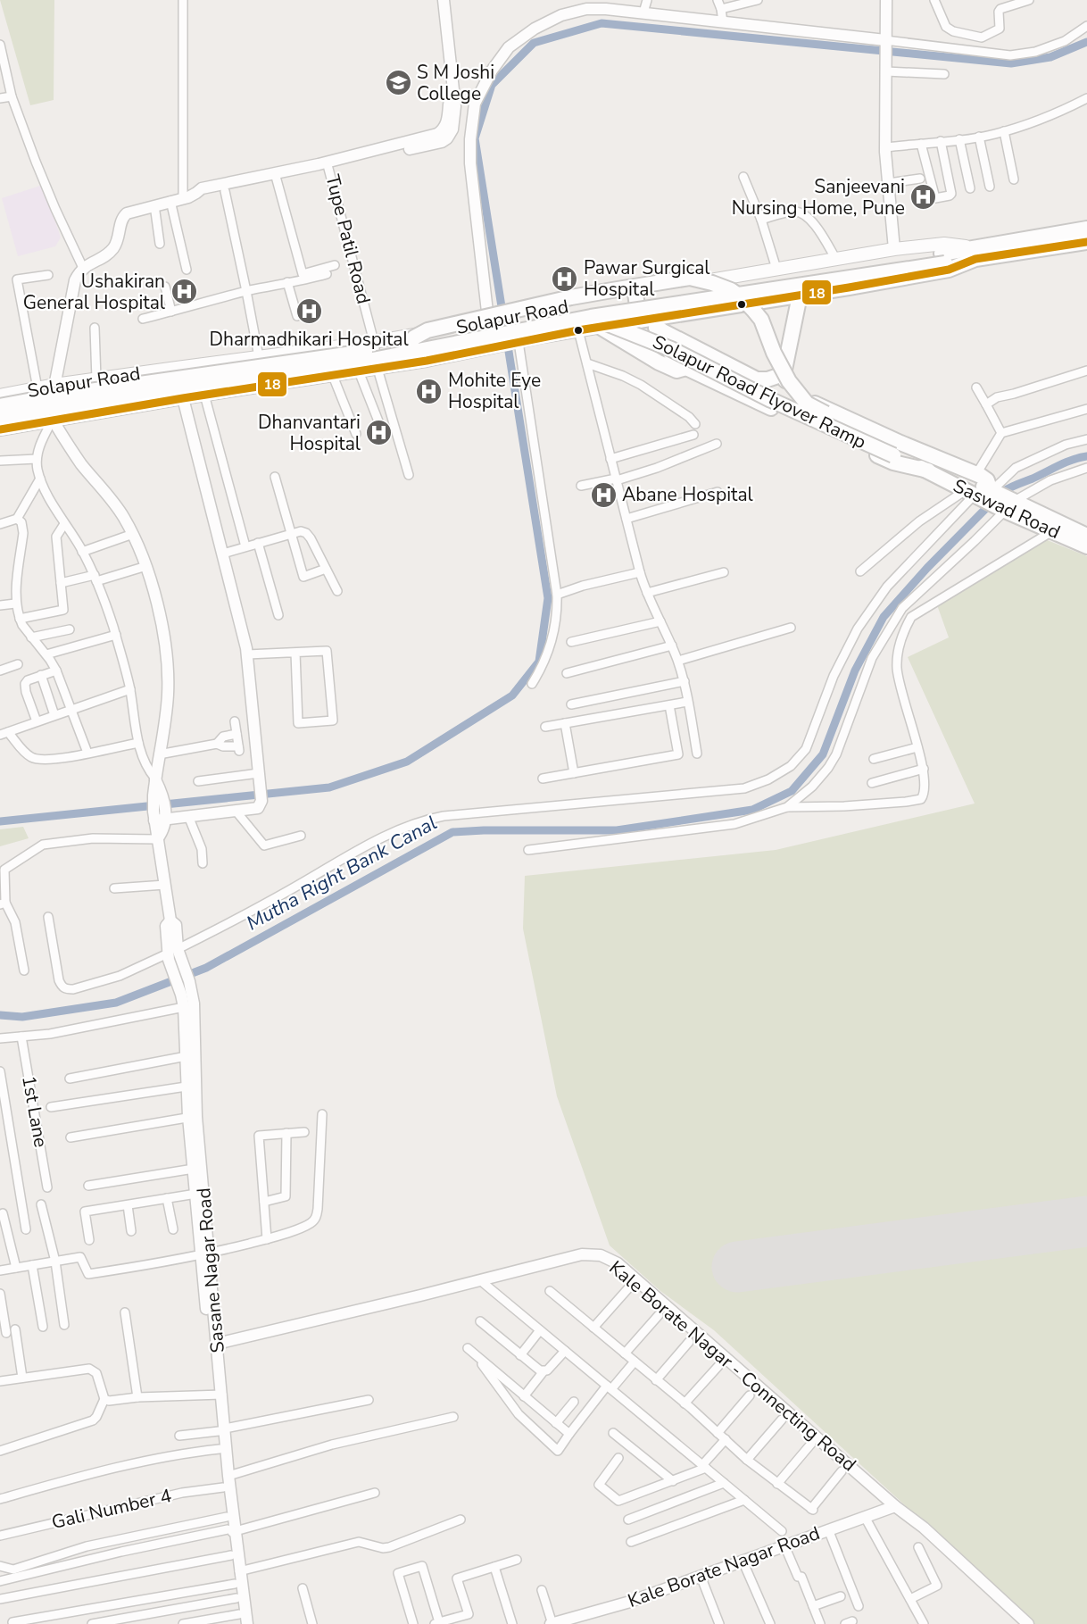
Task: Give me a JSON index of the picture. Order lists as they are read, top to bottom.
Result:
{
  "streets": {
    "highway": ["Solapur Road", "Solapur Road Flyover Ramp", "Saswad Road"],
    "street": [
      "Tupe Patil Road",
      "1st Lane",
      "Sasane Nagar Road",
      "Kale Borate Nagar - Connecting Road",
      "Gali Number 4",
      "Kale Borate Nagar Road"
    ]
  },
  "crossings": [
    ["Tupe Patil Road", "Solapur Road"],
    ["Solapur Road", "Solapur Road Flyover Ramp"],
    ["Solapur Road", "Sasane Nagar Road"],
    ["Solapur Road Flyover Ramp", "Saswad Road"],
    ["Sasane Nagar Road", "Kale Borate Nagar - Connecting Road"],
    ["Sasane Nagar Road", "Gali Number 4"],
    ["Kale Borate Nagar - Connecting Road", "Kale Borate Nagar Road"]
  ],
  "water": ["Mutha Right Bank Canal"],
  "places": {
    "school or university": ["S M Joshi College"],
    "hospital": [
      "Sanjeevani Nursing Home, Pune",
      "Pawar Surgical Hospital",
      "Ushakiran General Hospital",
      "Dharmadhikari Hospital",
      "Mohite Eye Hospital",
      "Dhanvantari Hospital",
      "Abane Hospital"
    ]
  },
  "lines": ["transit line 18"]
}
